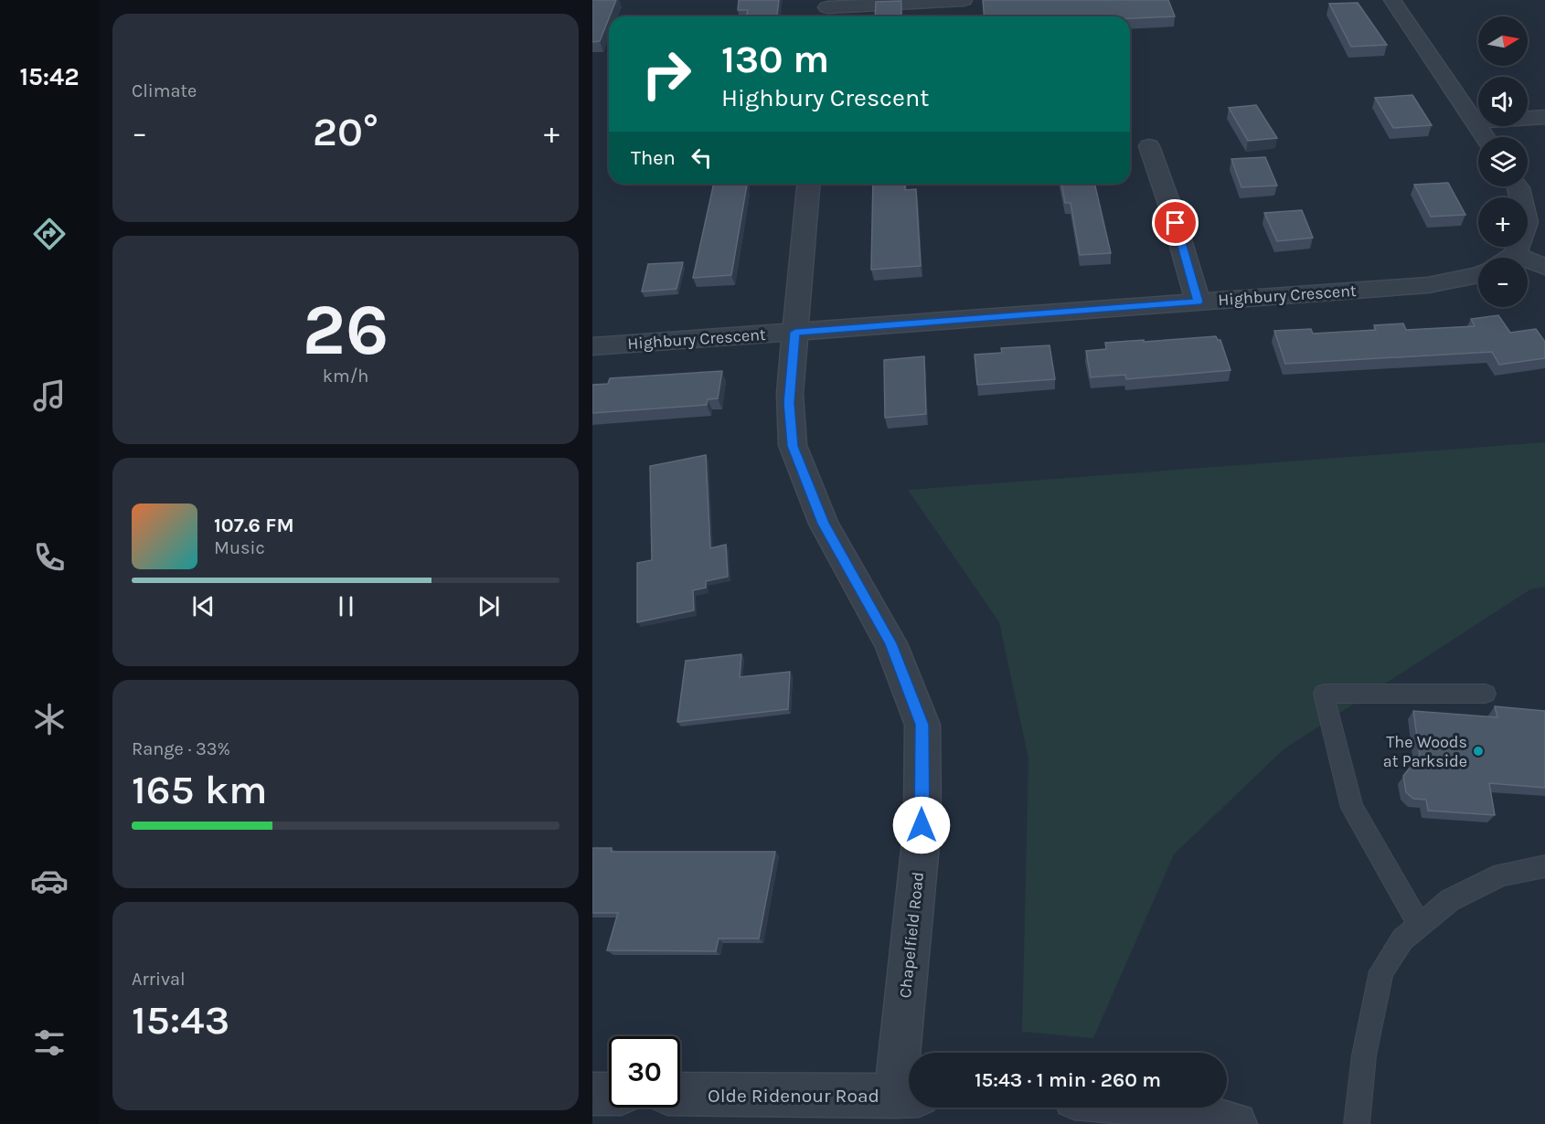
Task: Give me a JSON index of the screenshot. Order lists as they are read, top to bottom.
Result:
{
  "streets": {
    "street": ["Highbury Crescent", "Chapelfield Road", "Olde Ridenour Road"]
  },
  "crossings": [
    ["Highbury Crescent", "Chapelfield Road"],
    ["Chapelfield Road", "Olde Ridenour Road"]
  ],
  "places": ["The Woods at Parkside"],
  "north": "right",
  "page": {
    "tabs": "15:42",
    "tile": [
      "Climate",
      ["26", "km/h"],
      ["Range · 33%", "165 km"],
      ["Arrival", "15:43"]
    ],
    "map_buttons": ["+", "−"],
    "turn": ["130 m", "Highbury Crescent"],
    "heat": ["−", "20°", "+"],
    "then": "Then",
    "song": ["107.6 FM", "Music"],
    "limit": "30",
    "trip": "15:43 · 1 min · 260 m"
  }
}
